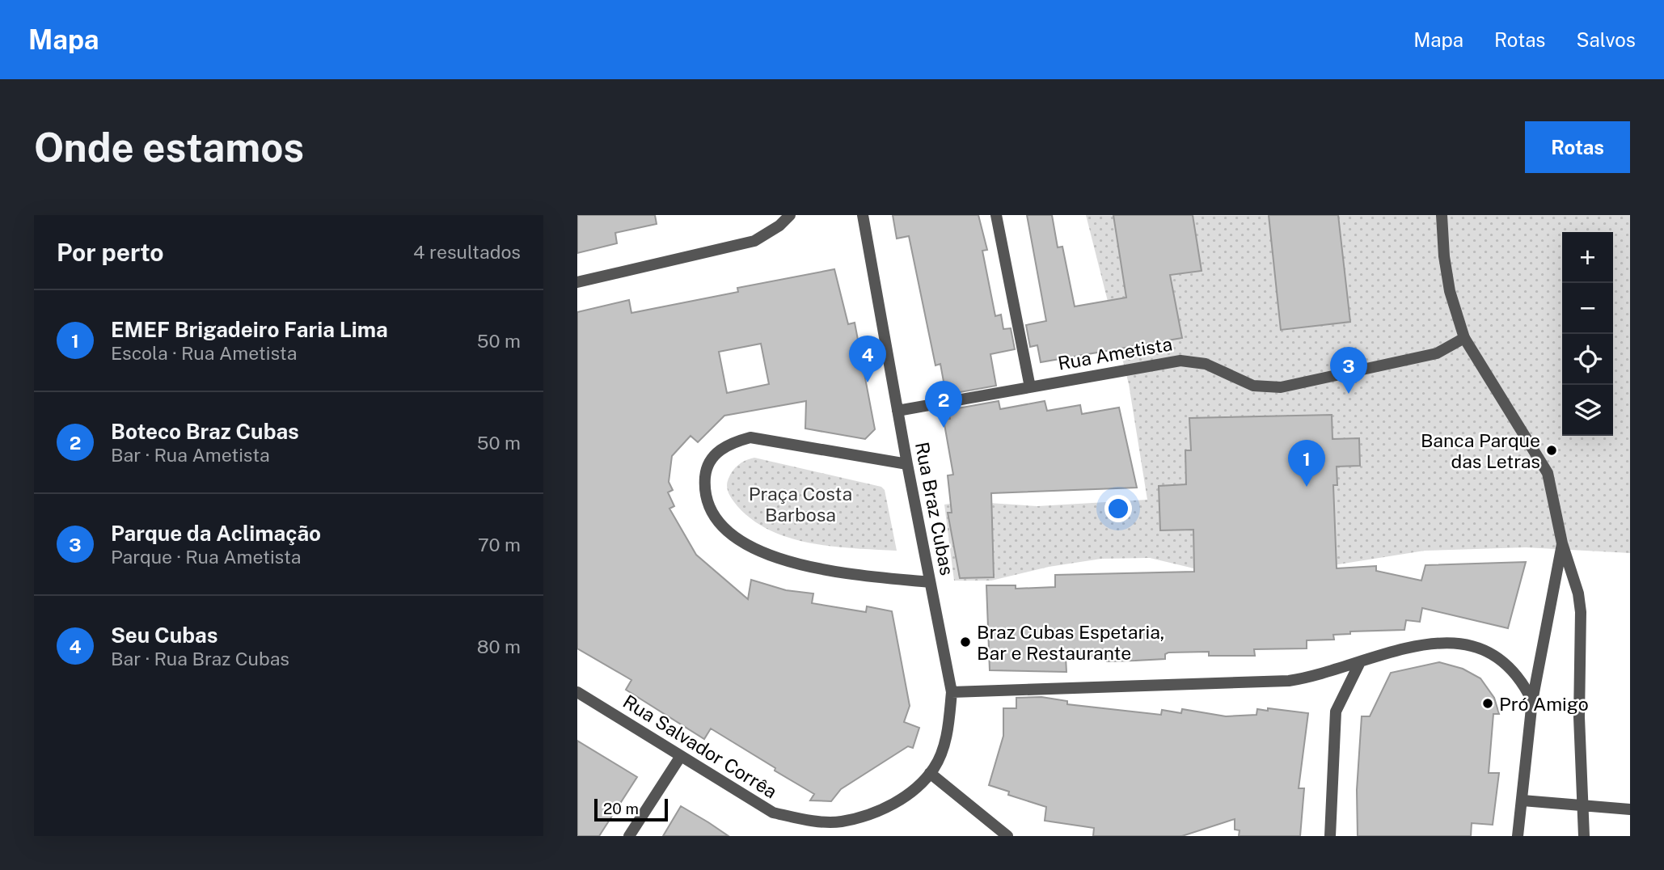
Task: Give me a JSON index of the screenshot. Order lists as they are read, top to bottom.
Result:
{
  "streets": {
    "street": ["Rua Ametista", "Rua Braz Cubas", "Rua Salvador Corrêa"]
  },
  "crossings": [
    ["Rua Ametista", "Rua Braz Cubas"],
    ["Rua Braz Cubas", "Rua Salvador Corrêa"]
  ],
  "parks": ["Praça Costa Barbosa"],
  "places": ["Banca Parque das Letras", "Braz Cubas Espetaria, Bar e Restaurante", "Pró Amigo"],
  "scale_bar": "20 m",
  "page": {
    "header": "Mapa",
    "nav": ["Mapa", "Rotas", "Salvos"],
    "buttons": "Rotas",
    "title": "Onde estamos",
    "heading": ["Por perto", "4 resultados"],
    "map_buttons": ["+", "−"],
    "list": [
      {
        "mark": "1",
        "name": "EMEF Brigadeiro Faria Lima",
        "note": "Escola · Rua Ametista",
        "value": "50 m"
      },
      {
        "mark": "2",
        "name": "Boteco Braz Cubas",
        "note": "Bar · Rua Ametista",
        "value": "50 m"
      },
      {
        "mark": "3",
        "name": "Parque da Aclimação",
        "note": "Parque · Rua Ametista",
        "value": "70 m"
      },
      {
        "mark": "4",
        "name": "Seu Cubas",
        "note": "Bar · Rua Braz Cubas",
        "value": "80 m"
      }
    ],
    "pins": [
      "4",
      "3",
      "2",
      "1"
    ],
    "scale": "20 m"
  }
}
